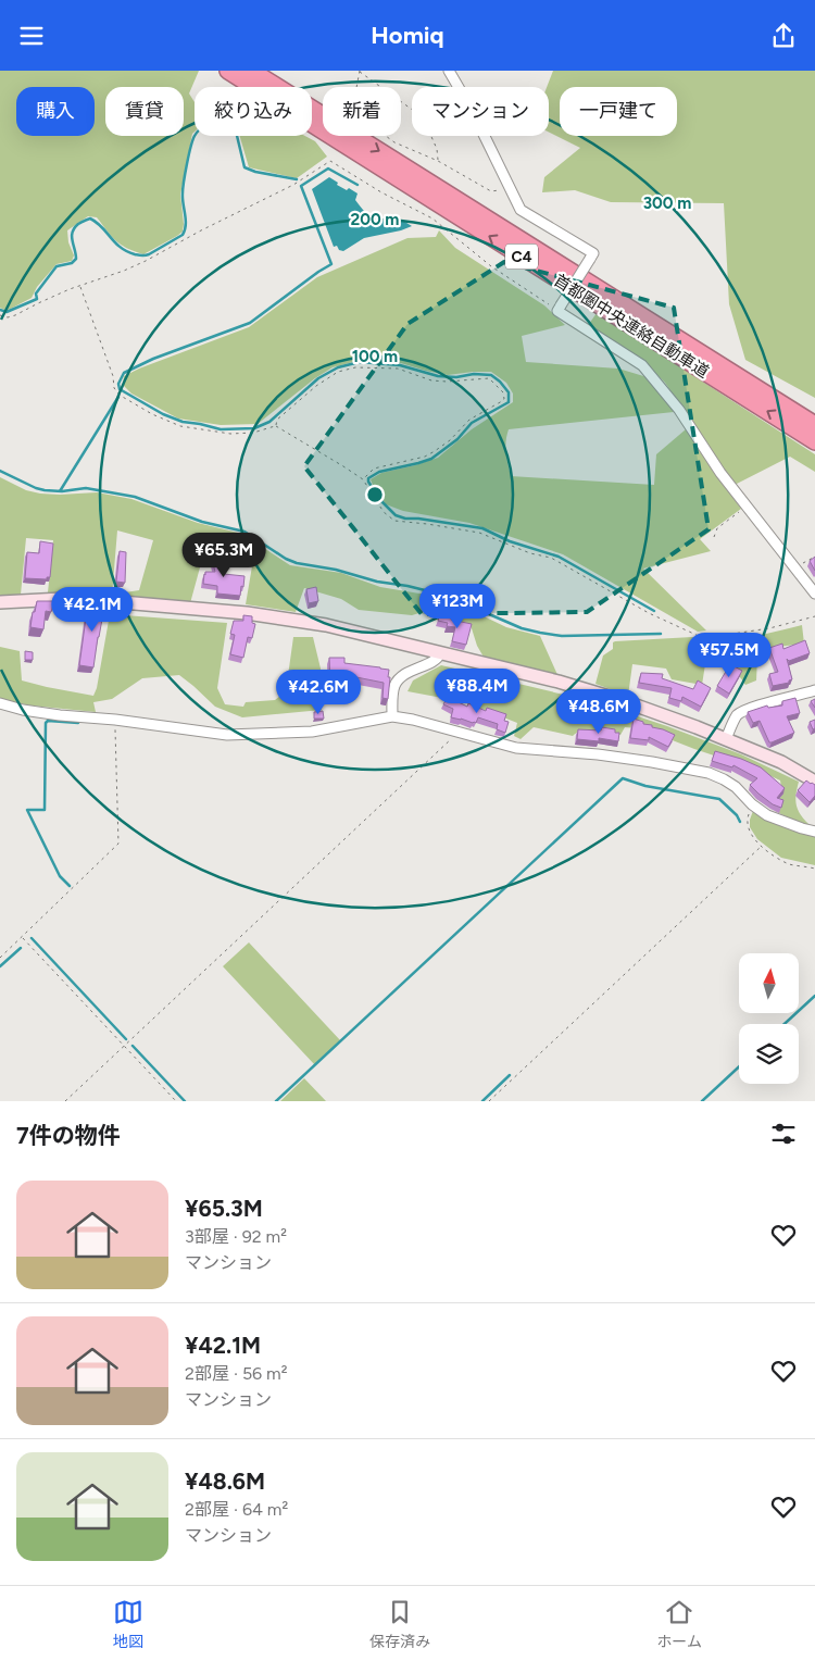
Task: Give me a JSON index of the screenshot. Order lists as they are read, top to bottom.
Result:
{
  "streets": {
    "highway": ["C4", "首都圏中央連絡自動車道"]
  },
  "north": "top",
  "page": {
    "header": "Homiq",
    "chip": [
      "購入",
      "賃貸",
      "絞り込み",
      "新着",
      "マンション",
      "一戸建て"
    ],
    "price": [
      "¥65.3M",
      "¥123M",
      "¥42.1M",
      "¥57.5M",
      "¥88.4M",
      "¥42.6M",
      "¥48.6M"
    ],
    "heading": "7件の物件",
    "list": [
      {
        "name": "¥65.3M",
        "note": "3部屋 · 92 m² · マンション"
      },
      {
        "name": "¥42.1M",
        "note": "2部屋 · 56 m² · マンション"
      },
      {
        "name": "¥48.6M",
        "note": "2部屋 · 64 m² · マンション"
      }
    ],
    "tabs": ["地図", "保存済み", "ホーム"]
  },
  "rings": ["300 m", "200 m", "100 m"]
}
